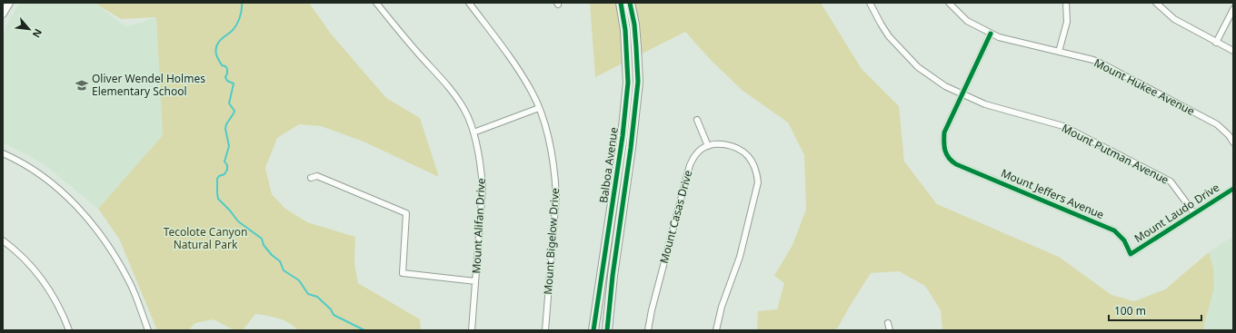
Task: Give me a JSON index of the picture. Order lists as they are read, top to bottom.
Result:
{
  "streets": {
    "main road": ["Balboa Avenue"],
    "street": [
      "Mount Hukee Avenue",
      "Mount Putman Avenue",
      "Mount Jeffers Avenue",
      "Mount Laudo Drive",
      "Mount Casas Drive",
      "Mount Alifan Drive",
      "Mount Bigelow Drive"
    ]
  },
  "crossings": [
    ["Mount Putman Avenue", "Mount Jeffers Avenue"],
    ["Mount Putman Avenue", "Mount Laudo Drive"],
    ["Mount Jeffers Avenue", "Mount Laudo Drive"]
  ],
  "parks": ["Tecolote Canyon Natural Park"],
  "places": {
    "school or university": ["Oliver Wendel Holmes Elementary School"]
  },
  "scale_bar": "100 m",
  "north": "bottom right"
}
